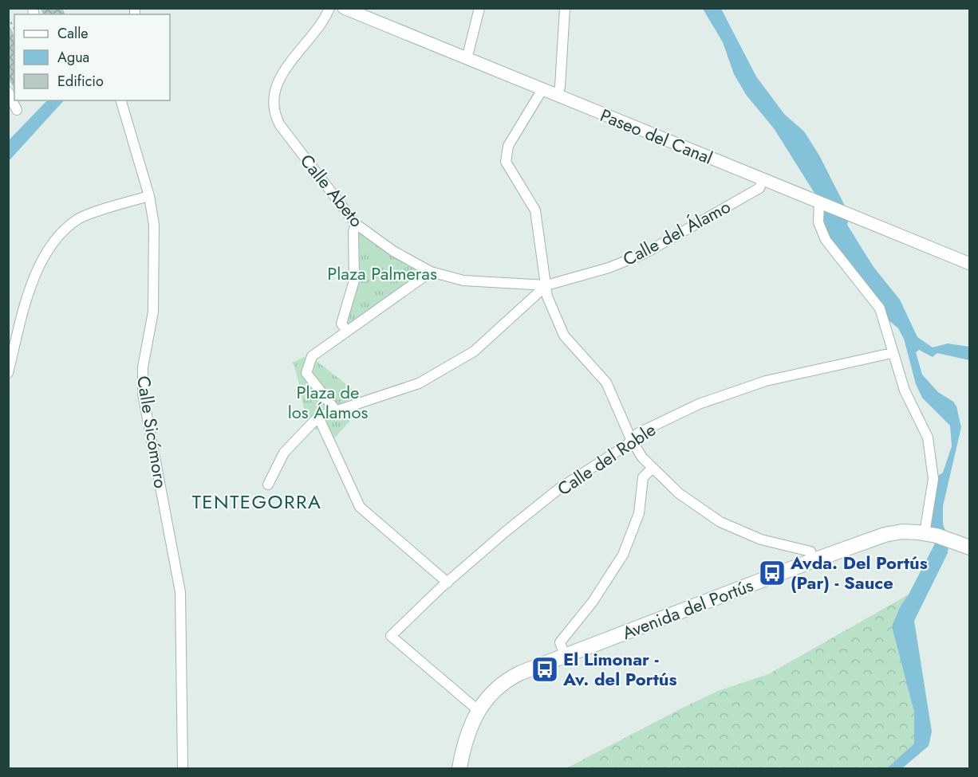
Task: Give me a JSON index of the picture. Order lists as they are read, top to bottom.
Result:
{
  "streets": {
    "main road": ["Avenida del Portús"],
    "street": [
      "Paseo del Canal",
      "Calle Abeto",
      "Calle del Álamo",
      "Calle Sicómoro",
      "Calle del Roble"
    ]
  },
  "crossings": [
    ["Paseo del Canal", "Calle del Álamo"],
    ["Calle Abeto", "Calle del Álamo"],
    ["Calle del Roble", "Avenida del Portús"]
  ],
  "districts": ["TENTEGORRA"],
  "parks": ["Plaza Palmeras", "Plaza de los Álamos"],
  "places": {
    "bus stop": ["Avda. Del Portús (Par) - Sauce", "El Limonar - Av. del Portús"]
  },
  "legend": ["Calle", "Agua", "Edificio"]
}
